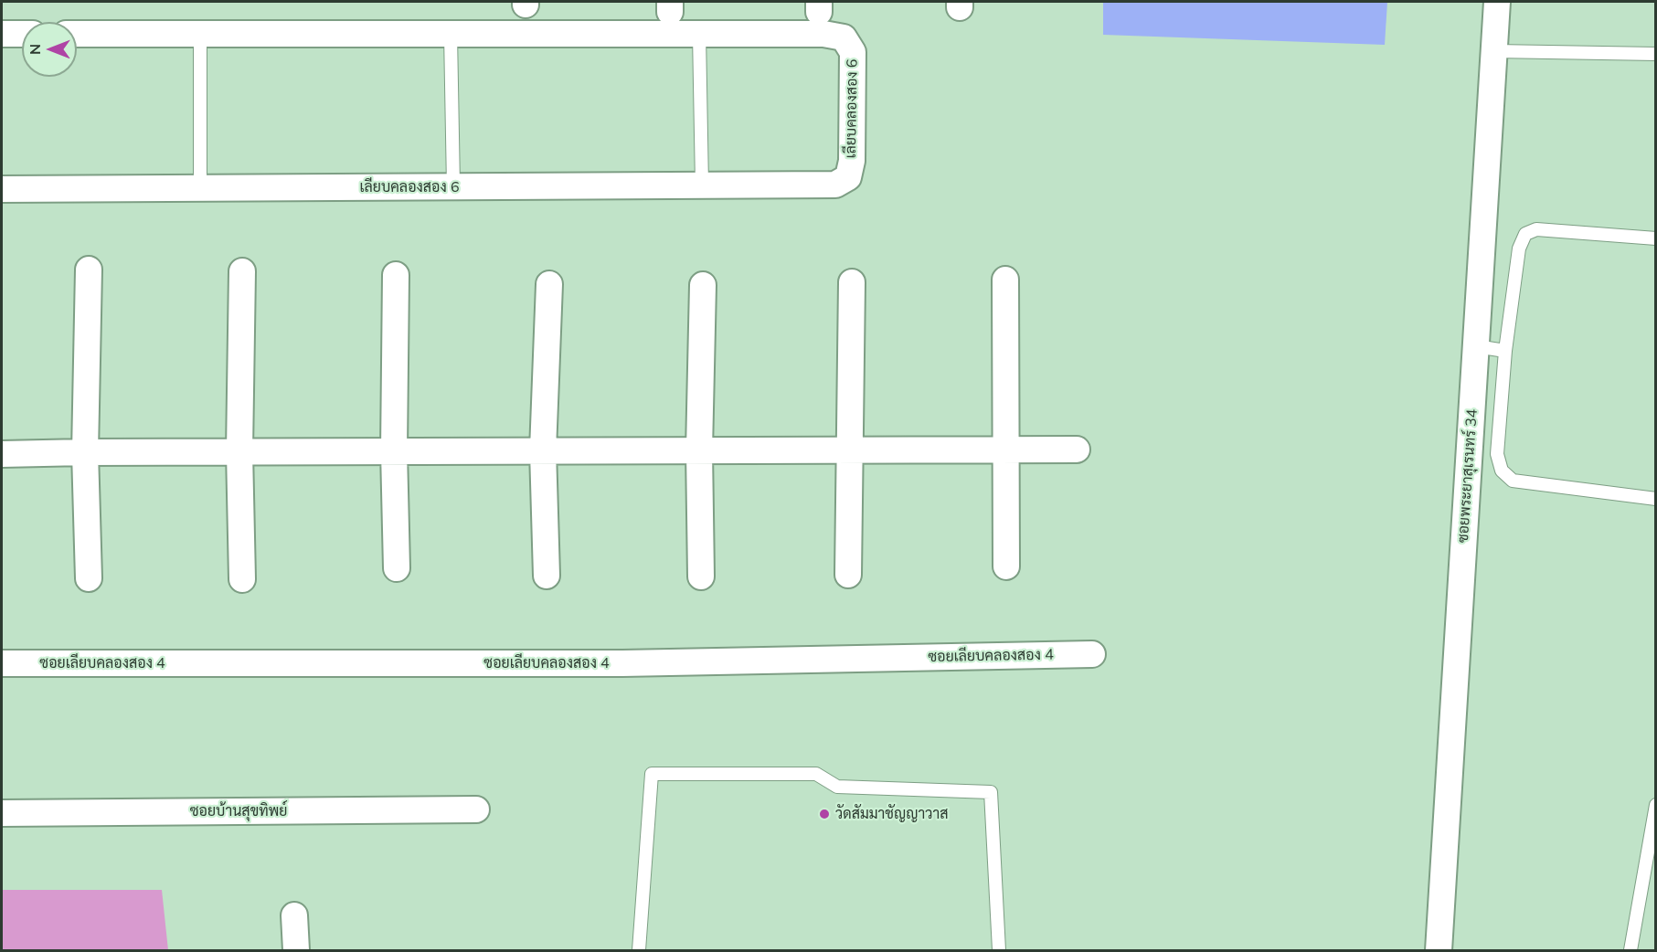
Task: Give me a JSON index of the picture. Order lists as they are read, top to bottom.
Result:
{
  "streets": {
    "street": [
      "เลียบคลองสอง 6",
      "ซอยพระยาสุเรนทร์ 34",
      "ซอยเลียบคลองสอง 4",
      "ซอยบ้านสุขทิพย์"
    ]
  },
  "places": ["วัดสัมมาชัญญาวาส"],
  "north": "left"
}
